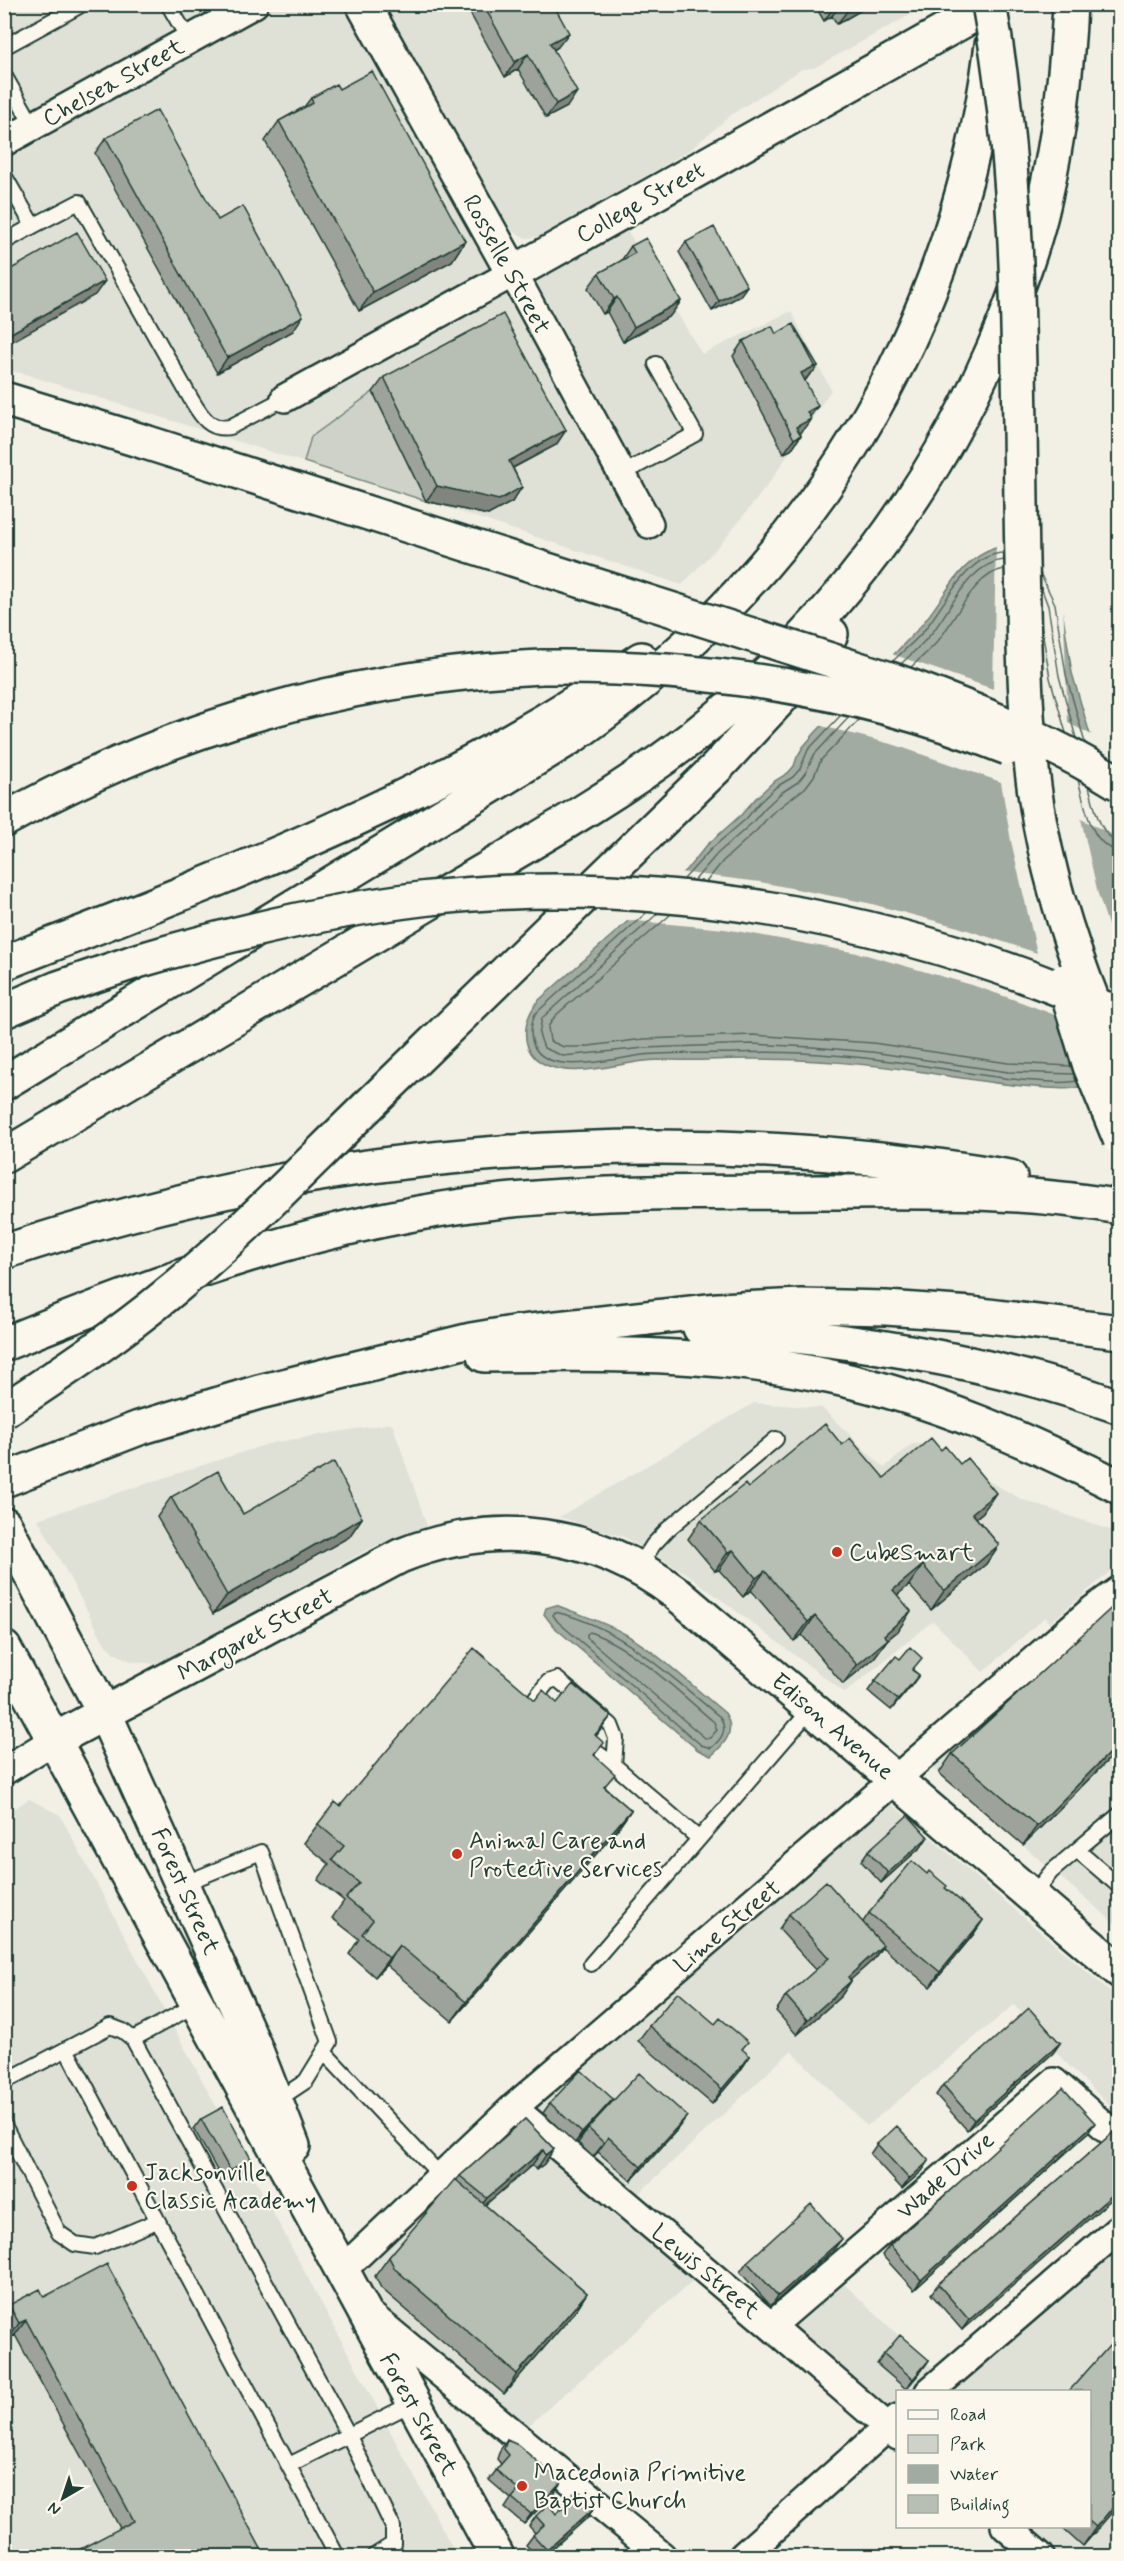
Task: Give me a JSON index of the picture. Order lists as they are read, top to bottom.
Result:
{
  "streets": {
    "main road": [
      "College Street",
      "Rosselle Street",
      "Margaret Street",
      "Edison Avenue",
      "Forest Street"
    ],
    "street": [
      "Chelsea Street",
      "Lime Street",
      "Wade Drive",
      "Lewis Street"
    ]
  },
  "crossings": [
    ["College Street", "Rosselle Street"],
    ["Margaret Street", "Edison Avenue"],
    ["Margaret Street", "Forest Street"],
    ["Edison Avenue", "Lime Street"],
    ["Forest Street", "Lime Street"],
    ["Lime Street", "Lewis Street"],
    ["Wade Drive", "Lewis Street"]
  ],
  "places": [
    "CubeSmart",
    "Animal Care and Protective Services",
    "Jacksonville Classic Academy",
    "Macedonia Primitive Baptist Church"
  ],
  "legend": [
    "Road",
    "Park",
    "Water",
    "Building"
  ],
  "north": "bottom left"
}
